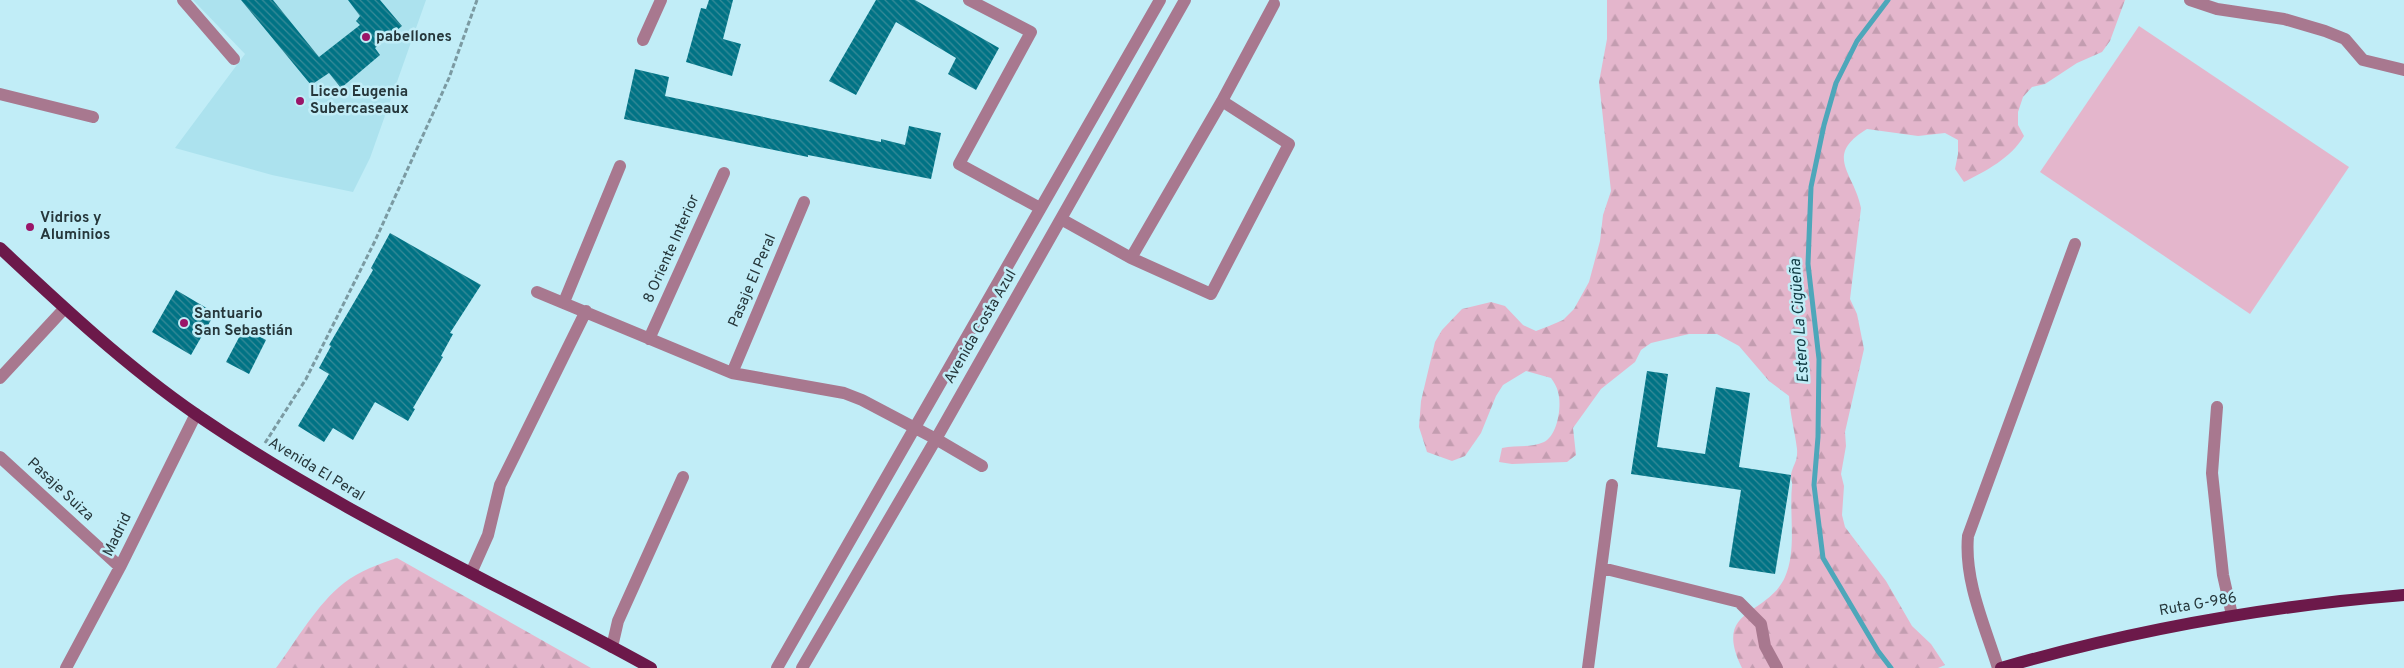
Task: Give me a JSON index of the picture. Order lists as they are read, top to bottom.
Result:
{
  "streets": {
    "main road": ["Avenida El Peral", "Ruta G-986"],
    "street": [
      "8 Oriente Interior",
      "Pasaje El Peral",
      "Avenida Costa Azul",
      "Pasaje Suiza",
      "Madrid"
    ]
  },
  "crossings": [
    ["Avenida El Peral", "Madrid"],
    ["Pasaje Suiza", "Madrid"]
  ],
  "water": ["Estero La Cigüeña"],
  "places": [
    "pabellones",
    "Liceo Eugenia Subercaseaux",
    "Vidrios y Aluminios",
    "Santuario San Sebastián"
  ]
}
